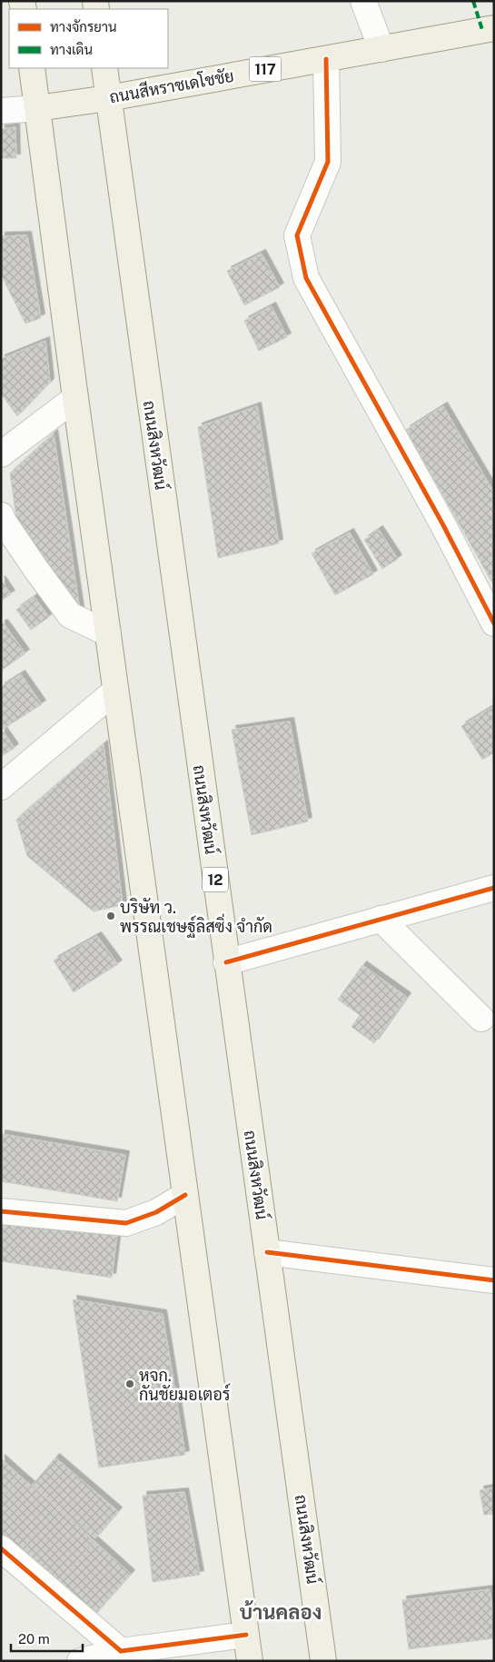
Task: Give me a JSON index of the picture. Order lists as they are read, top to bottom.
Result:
{
  "streets": {
    "main road": [
      "117",
      "ถนนสีหราชเดโชชัย",
      "ถนนสิงหวัฒน์",
      "12"
    ]
  },
  "crossings": [
    ["ถนนสีหราชเดโชชัย", "ถนนสิงหวัฒน์"]
  ],
  "districts": ["บ้านคลอง"],
  "places": ["บริษัท ว. พรรณเชษฐ์ลิสซิ่ง จำกัด", "หจก. กันชัยมอเตอร์"],
  "legend": ["ทางจักรยาน", "ทางเดิน"],
  "scale_bar": "20 m"
}
